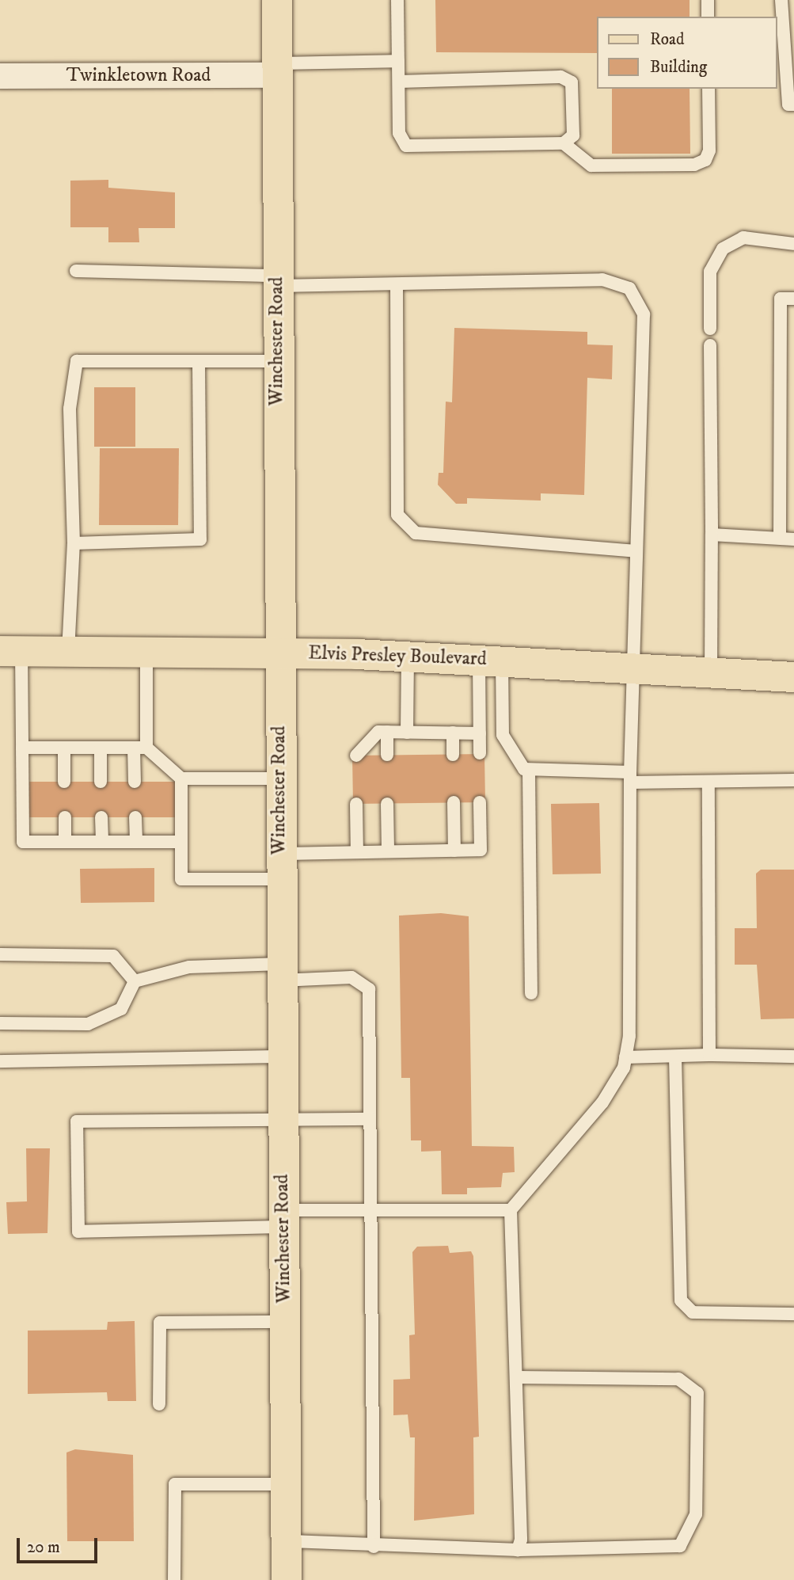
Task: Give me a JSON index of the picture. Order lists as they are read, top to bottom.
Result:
{
  "streets": {
    "main road": ["Winchester Road", "Elvis Presley Boulevard"],
    "street": ["Twinkletown Road"]
  },
  "crossings": [
    ["Twinkletown Road", "Winchester Road"],
    ["Winchester Road", "Elvis Presley Boulevard"]
  ],
  "legend": ["Road", "Building"],
  "scale_bar": "20 m"
}
